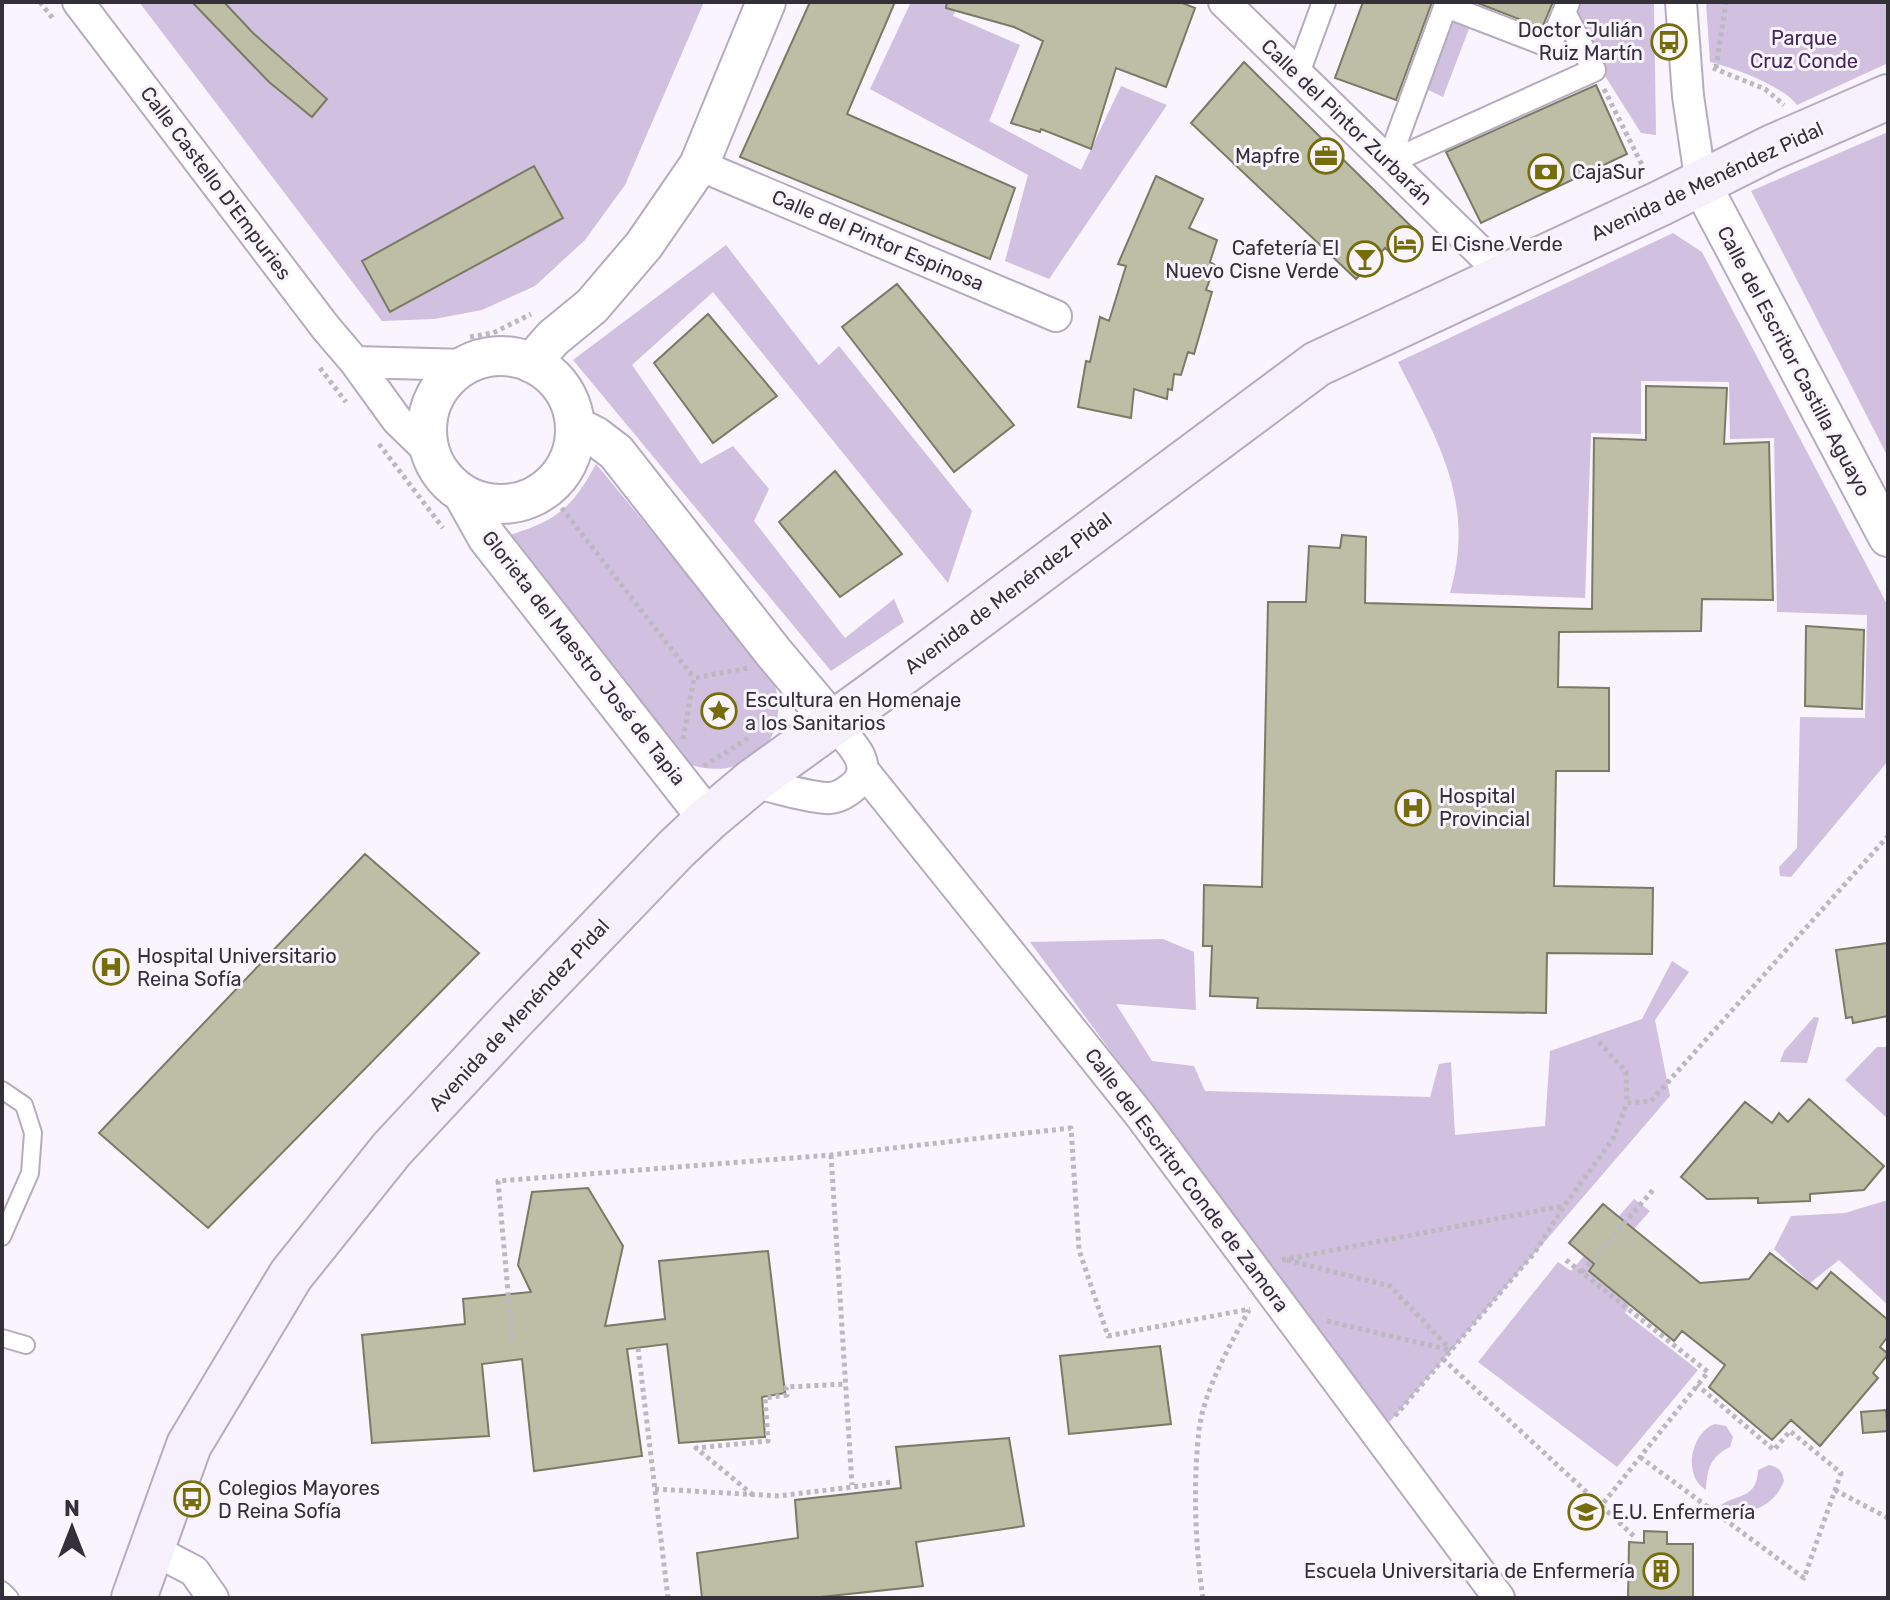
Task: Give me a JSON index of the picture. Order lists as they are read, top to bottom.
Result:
{
  "streets": {
    "main road": ["Avenida de Menéndez Pidal"],
    "street": [
      "Calle del Pintor Zurbarán",
      "Calle Castello D'Empuries",
      "Calle del Pintor Espinosa",
      "Calle del Escritor Castilla Aguayo",
      "Glorieta del Maestro José de Tapia",
      "Calle del Escritor Conde de Zamora"
    ]
  },
  "crossings": [
    ["Calle del Pintor Zurbarán", "Avenida de Menéndez Pidal"],
    ["Avenida de Menéndez Pidal", "Calle del Escritor Castilla Aguayo"],
    ["Avenida de Menéndez Pidal", "Glorieta del Maestro José de Tapia"],
    ["Avenida de Menéndez Pidal", "Calle del Escritor Conde de Zamora"],
    ["Calle Castello D'Empuries", "Glorieta del Maestro José de Tapia"]
  ],
  "parks": ["Parque Cruz Conde"],
  "places": {
    "bus stop": ["Doctor Julián Ruiz Martín", "Colegios Mayores D Reina Sofía"],
    "office": ["Mapfre"],
    "bank": ["CajaSur"],
    "hotel": ["El Cisne Verde"],
    "bar": ["Cafetería El Nuevo Cisne Verde"],
    "place": ["Escultura en Homenaje a los Sanitarios"],
    "hospital": ["Hospital Provincial", "Hospital Universitario Reina Sofía"],
    "school or university": ["E.U. Enfermería"],
    "building": ["Escuela Universitaria de Enfermería"]
  },
  "north": "top"
}
